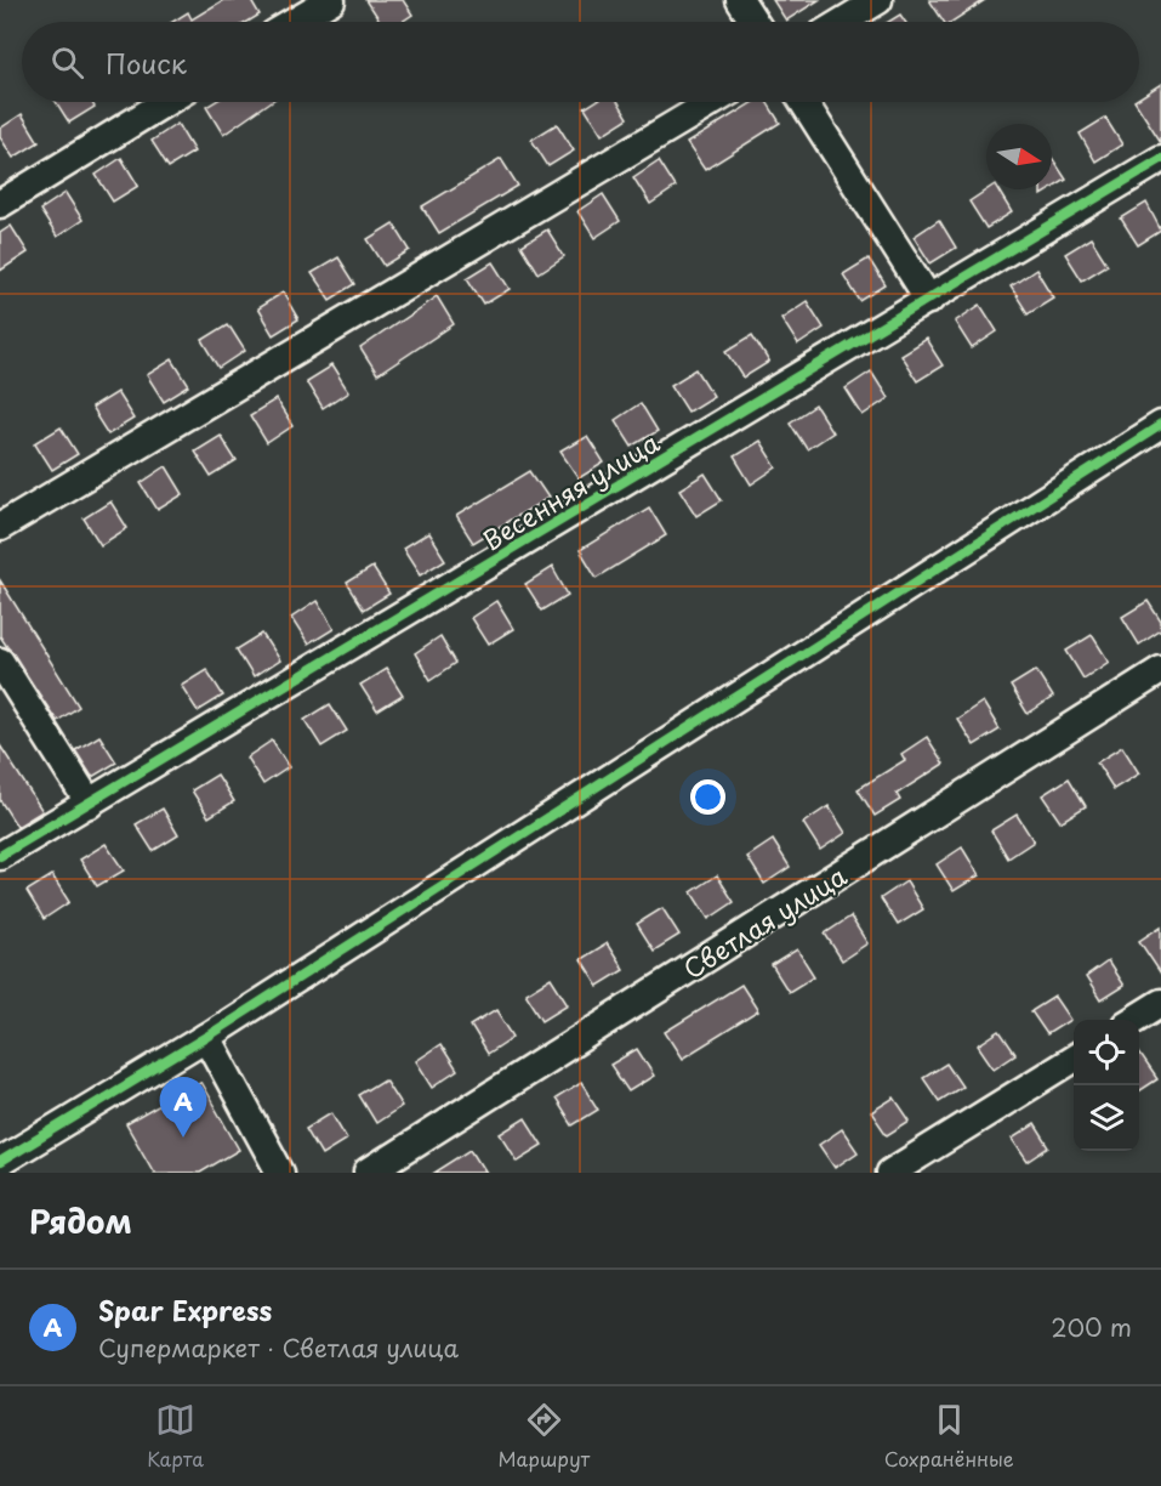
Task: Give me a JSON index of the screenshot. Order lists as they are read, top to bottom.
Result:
{
  "streets": {
    "street": ["Весенняя улица", "Светлая улица"]
  },
  "north": "right",
  "page": {
    "search": "Поиск",
    "pins": "A",
    "heading": "Рядом",
    "list": [
      {
        "mark": "A",
        "name": "Spar Express",
        "note": "Супермаркет · Светлая улица",
        "value": "200 m"
      }
    ],
    "nav": ["Карта", "Маршрут", "Сохранённые"]
  }
}
